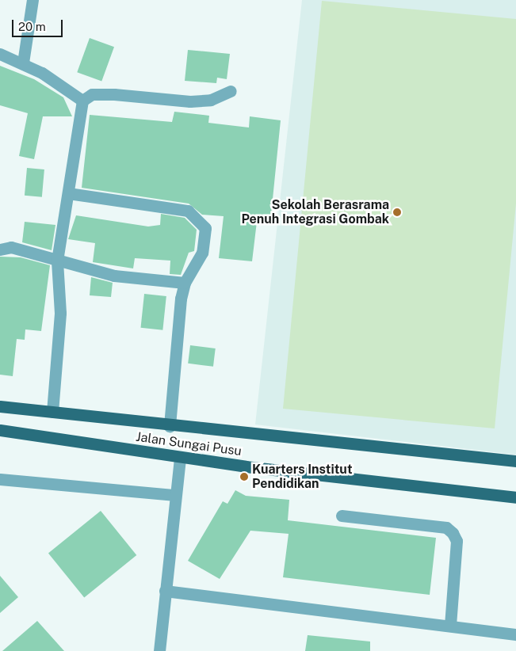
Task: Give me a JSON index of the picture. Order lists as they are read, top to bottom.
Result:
{
  "streets": {
    "main road": ["Jalan Sungai Pusu"]
  },
  "places": ["Sekolah Berasrama Penuh Integrasi Gombak", "Kuarters Institut Pendidikan"],
  "scale_bar": "20 m"
}
